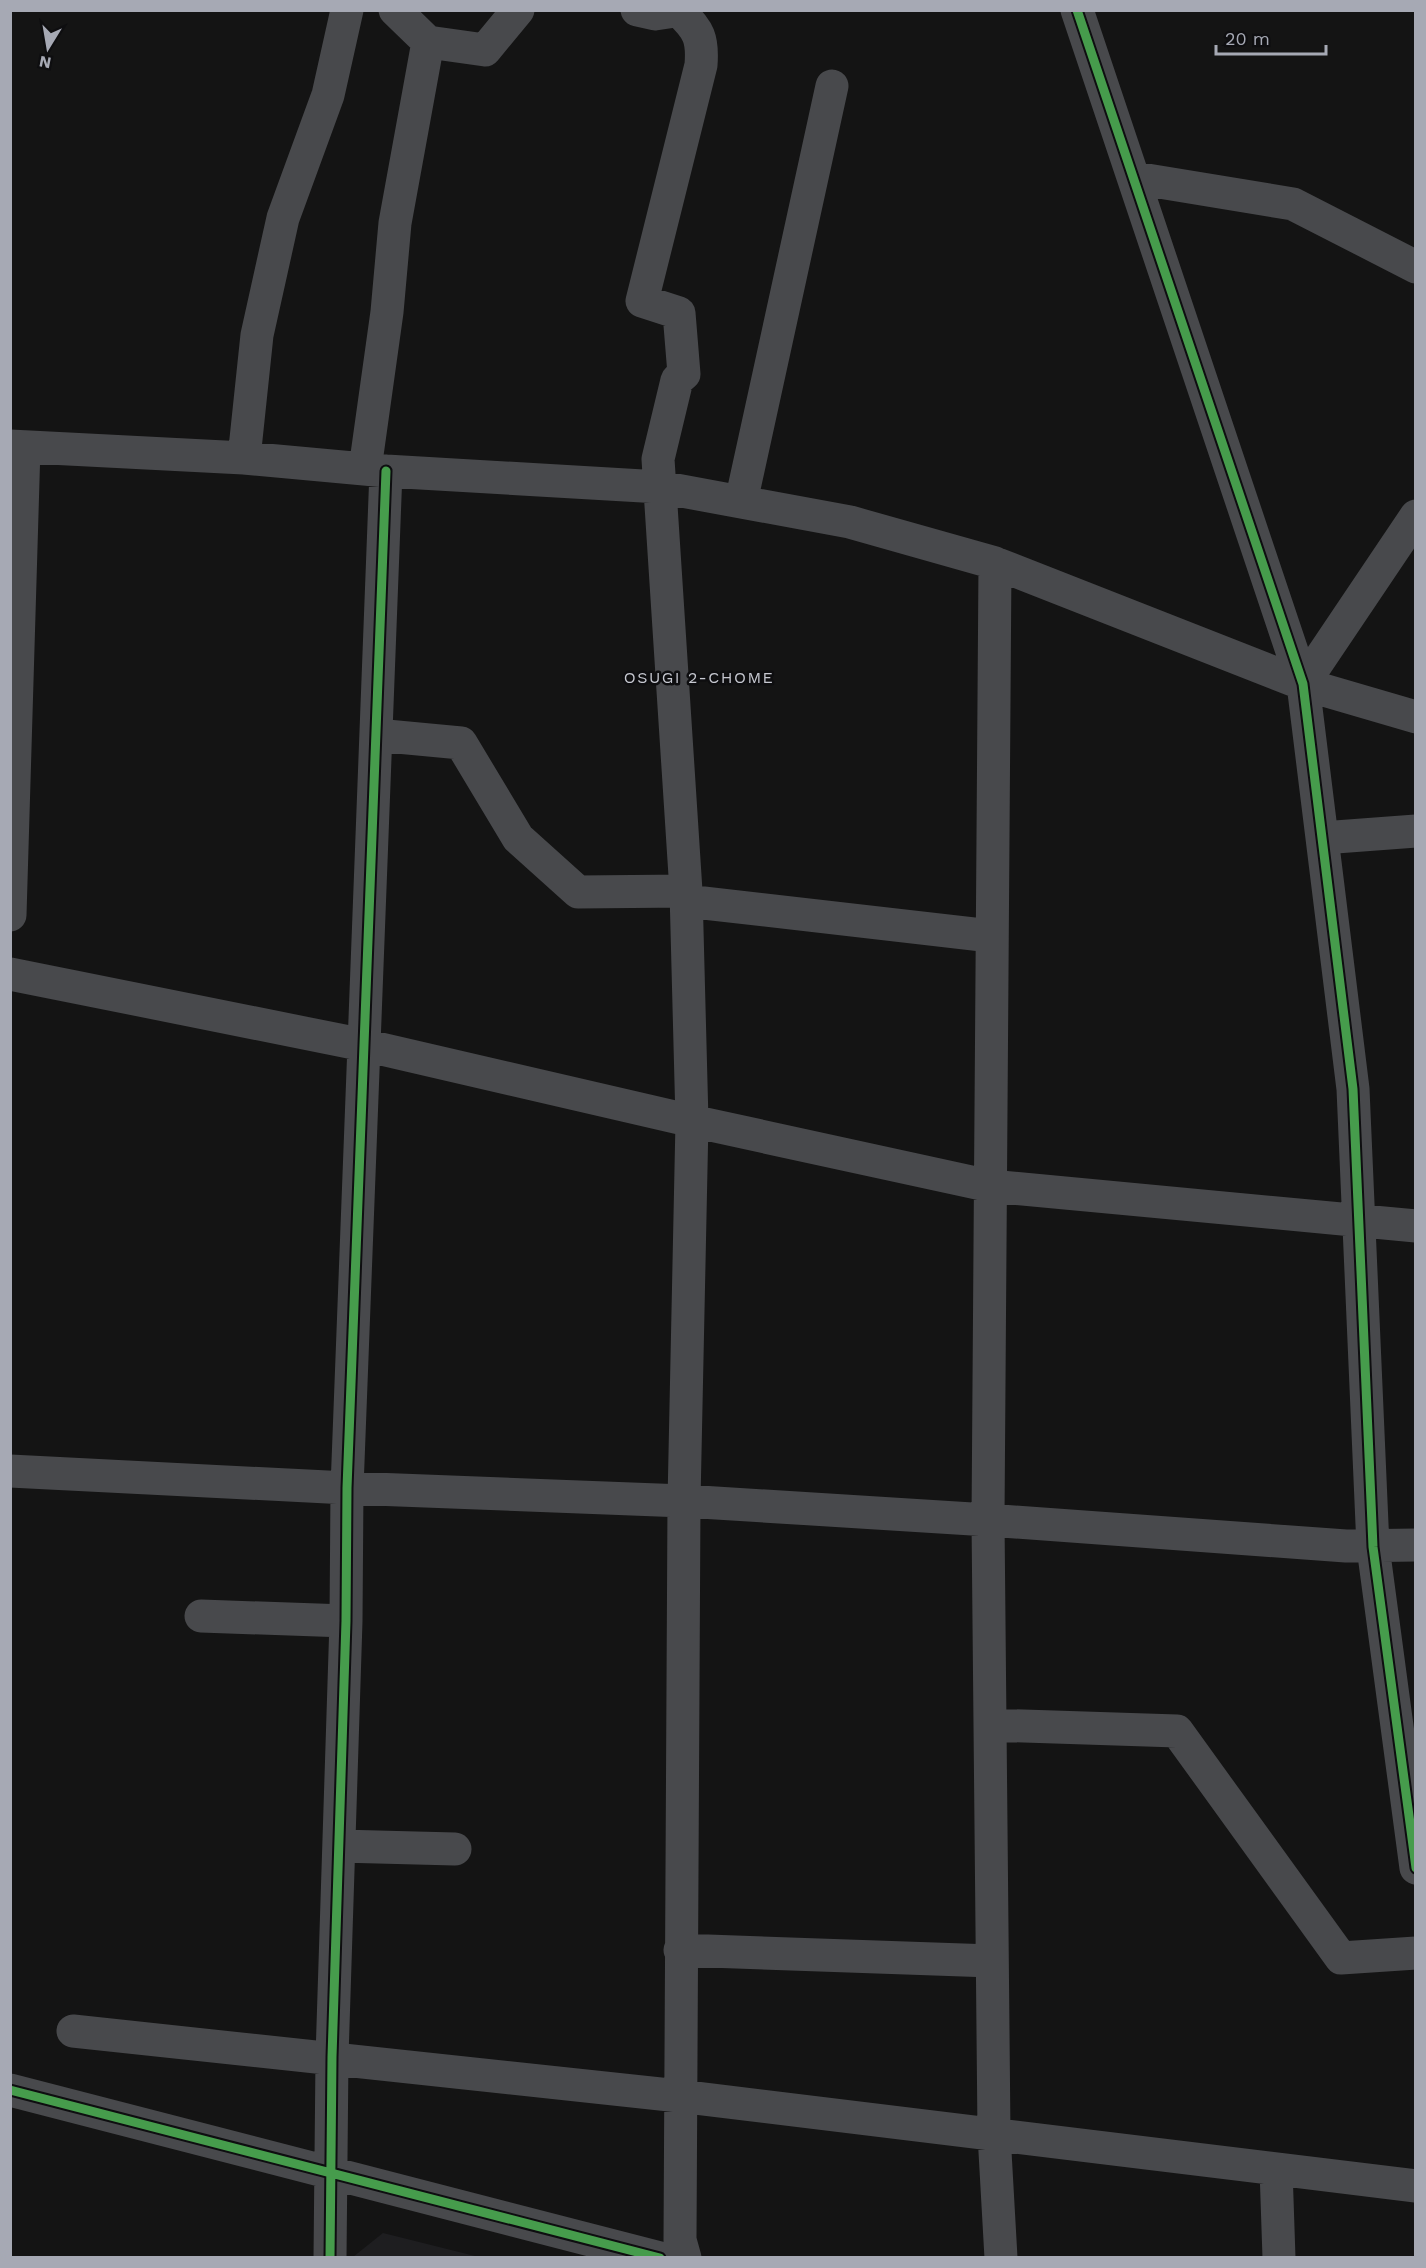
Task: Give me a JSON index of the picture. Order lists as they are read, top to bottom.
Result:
{
  "districts": ["OSUGI 2-CHOME"],
  "scale_bar": "20 m",
  "north": "bottom"
}
